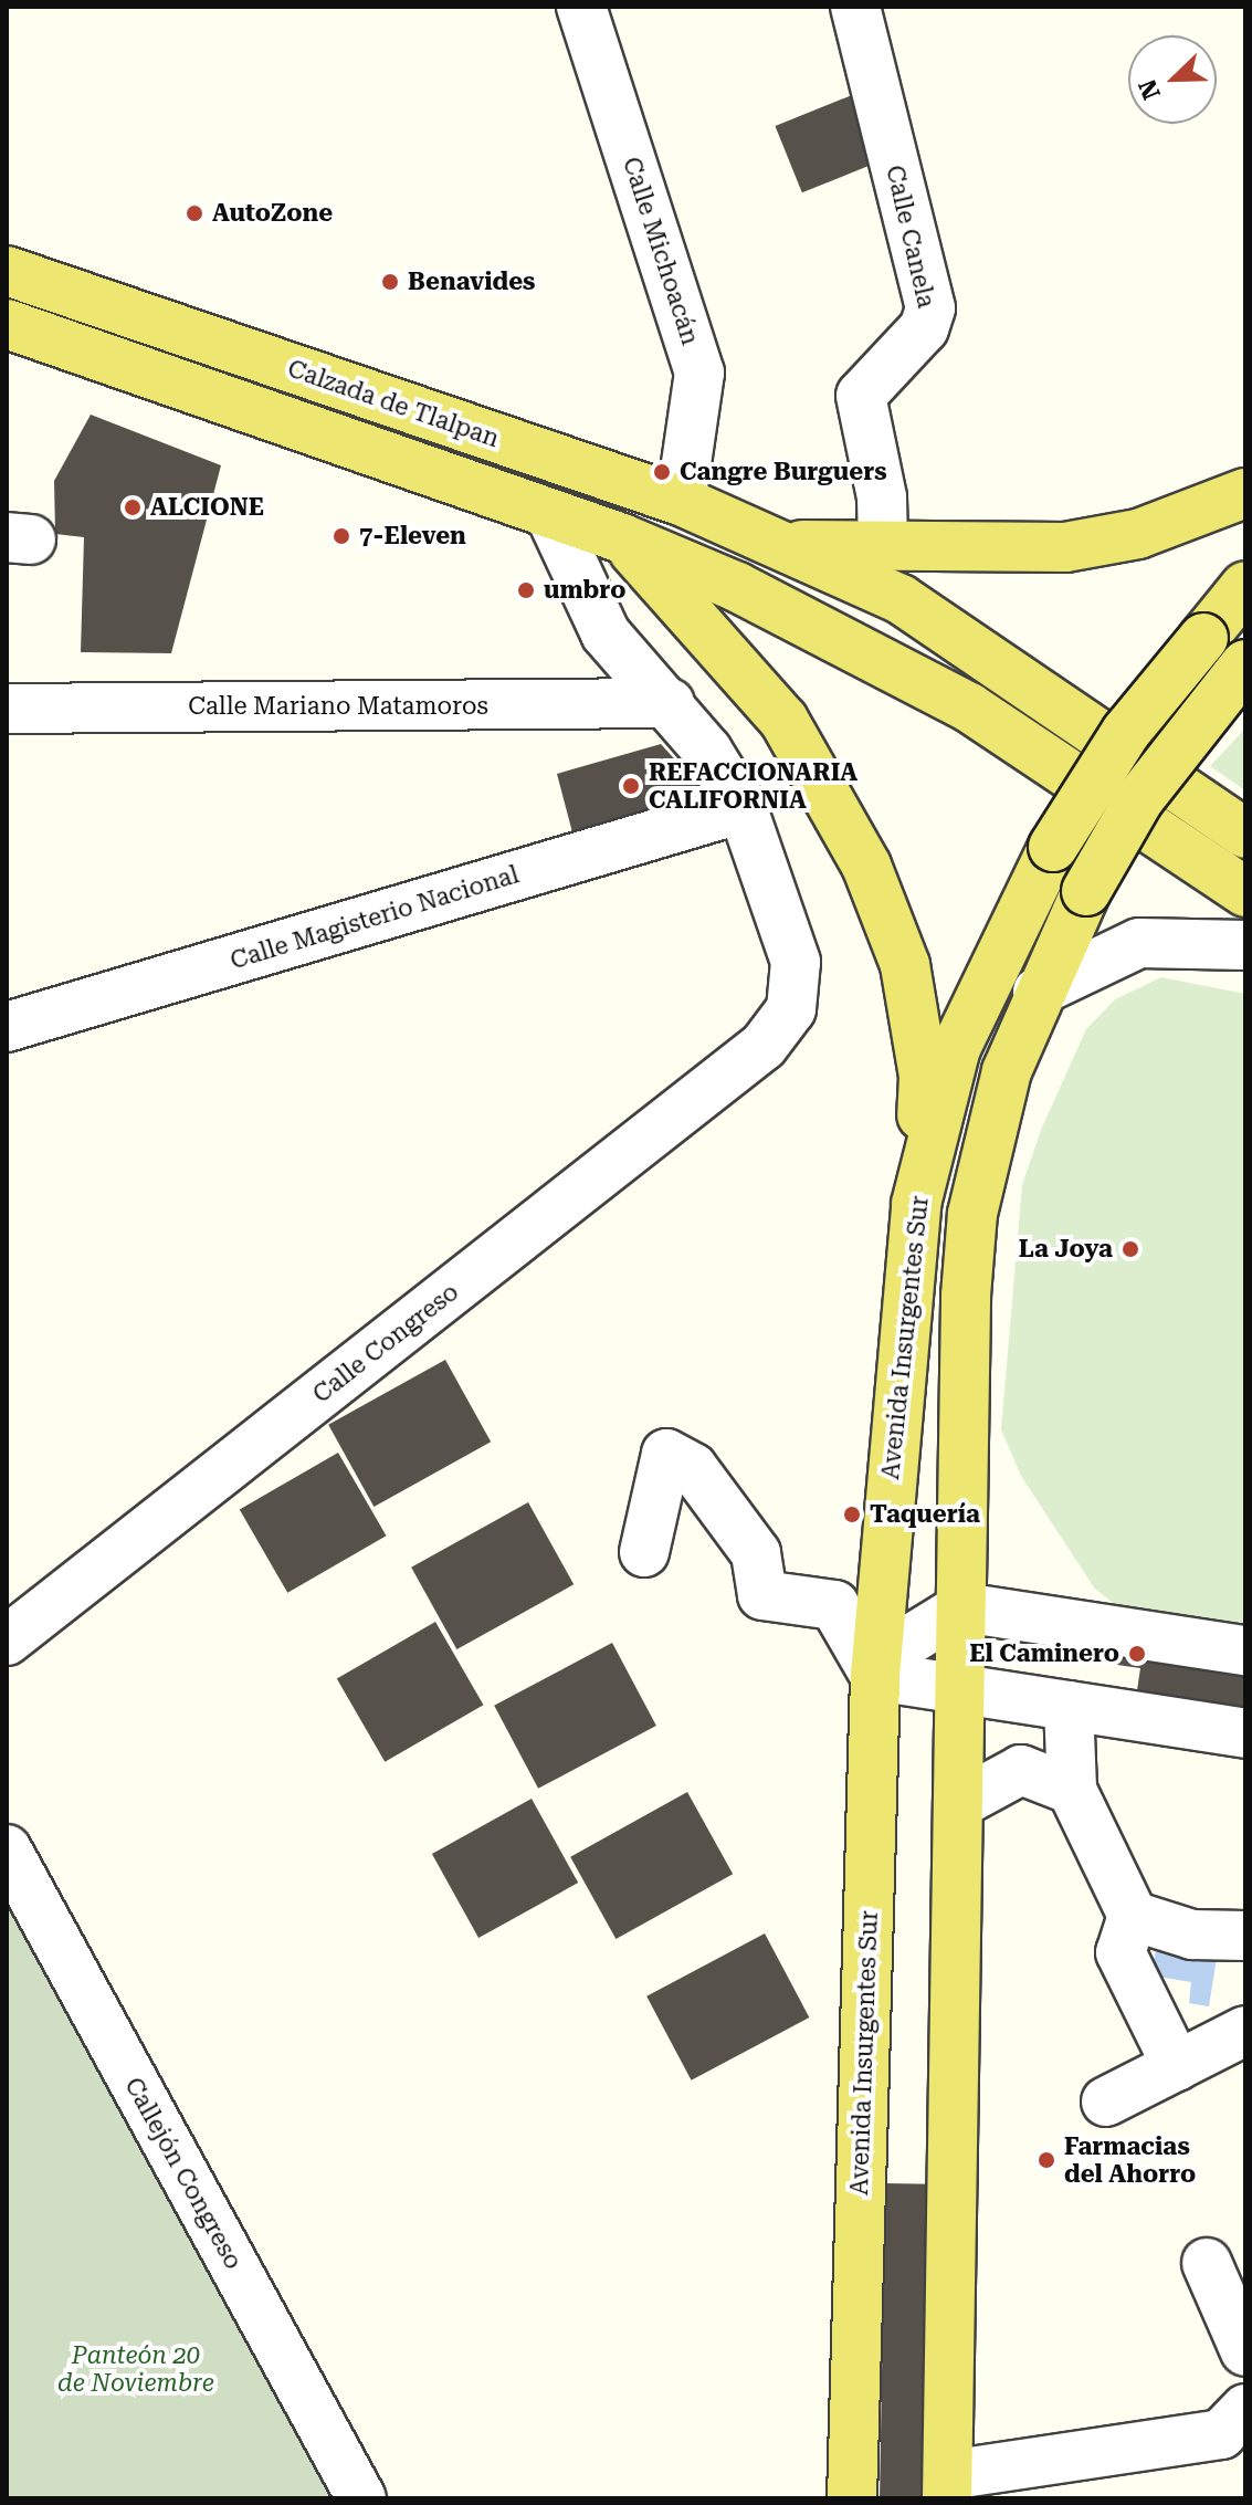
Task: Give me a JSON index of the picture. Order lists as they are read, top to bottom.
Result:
{
  "streets": {
    "main road": ["Calzada de Tlalpan", "Avenida Insurgentes Sur"],
    "street": [
      "Calle Canela",
      "Calle Michoacán",
      "Calle Mariano Matamoros",
      "Calle Magisterio Nacional",
      "Calle Congreso",
      "Callejón Congreso"
    ]
  },
  "crossings": [
    ["Calle Michoacán", "Calzada de Tlalpan"],
    ["Calle Mariano Matamoros", "Calle Congreso"],
    ["Calle Magisterio Nacional", "Calle Congreso"]
  ],
  "parks": ["Panteón 20 de Noviembre"],
  "places": [
    "AutoZone",
    "Benavides",
    "Cangre Burguers",
    "ALCIONE",
    "7-Eleven",
    "umbro",
    "REFACCIONARIA CALIFORNIA",
    "La Joya",
    "Taquería",
    "El Caminero",
    "Farmacias del Ahorro"
  ],
  "north": "bottom left"
}
